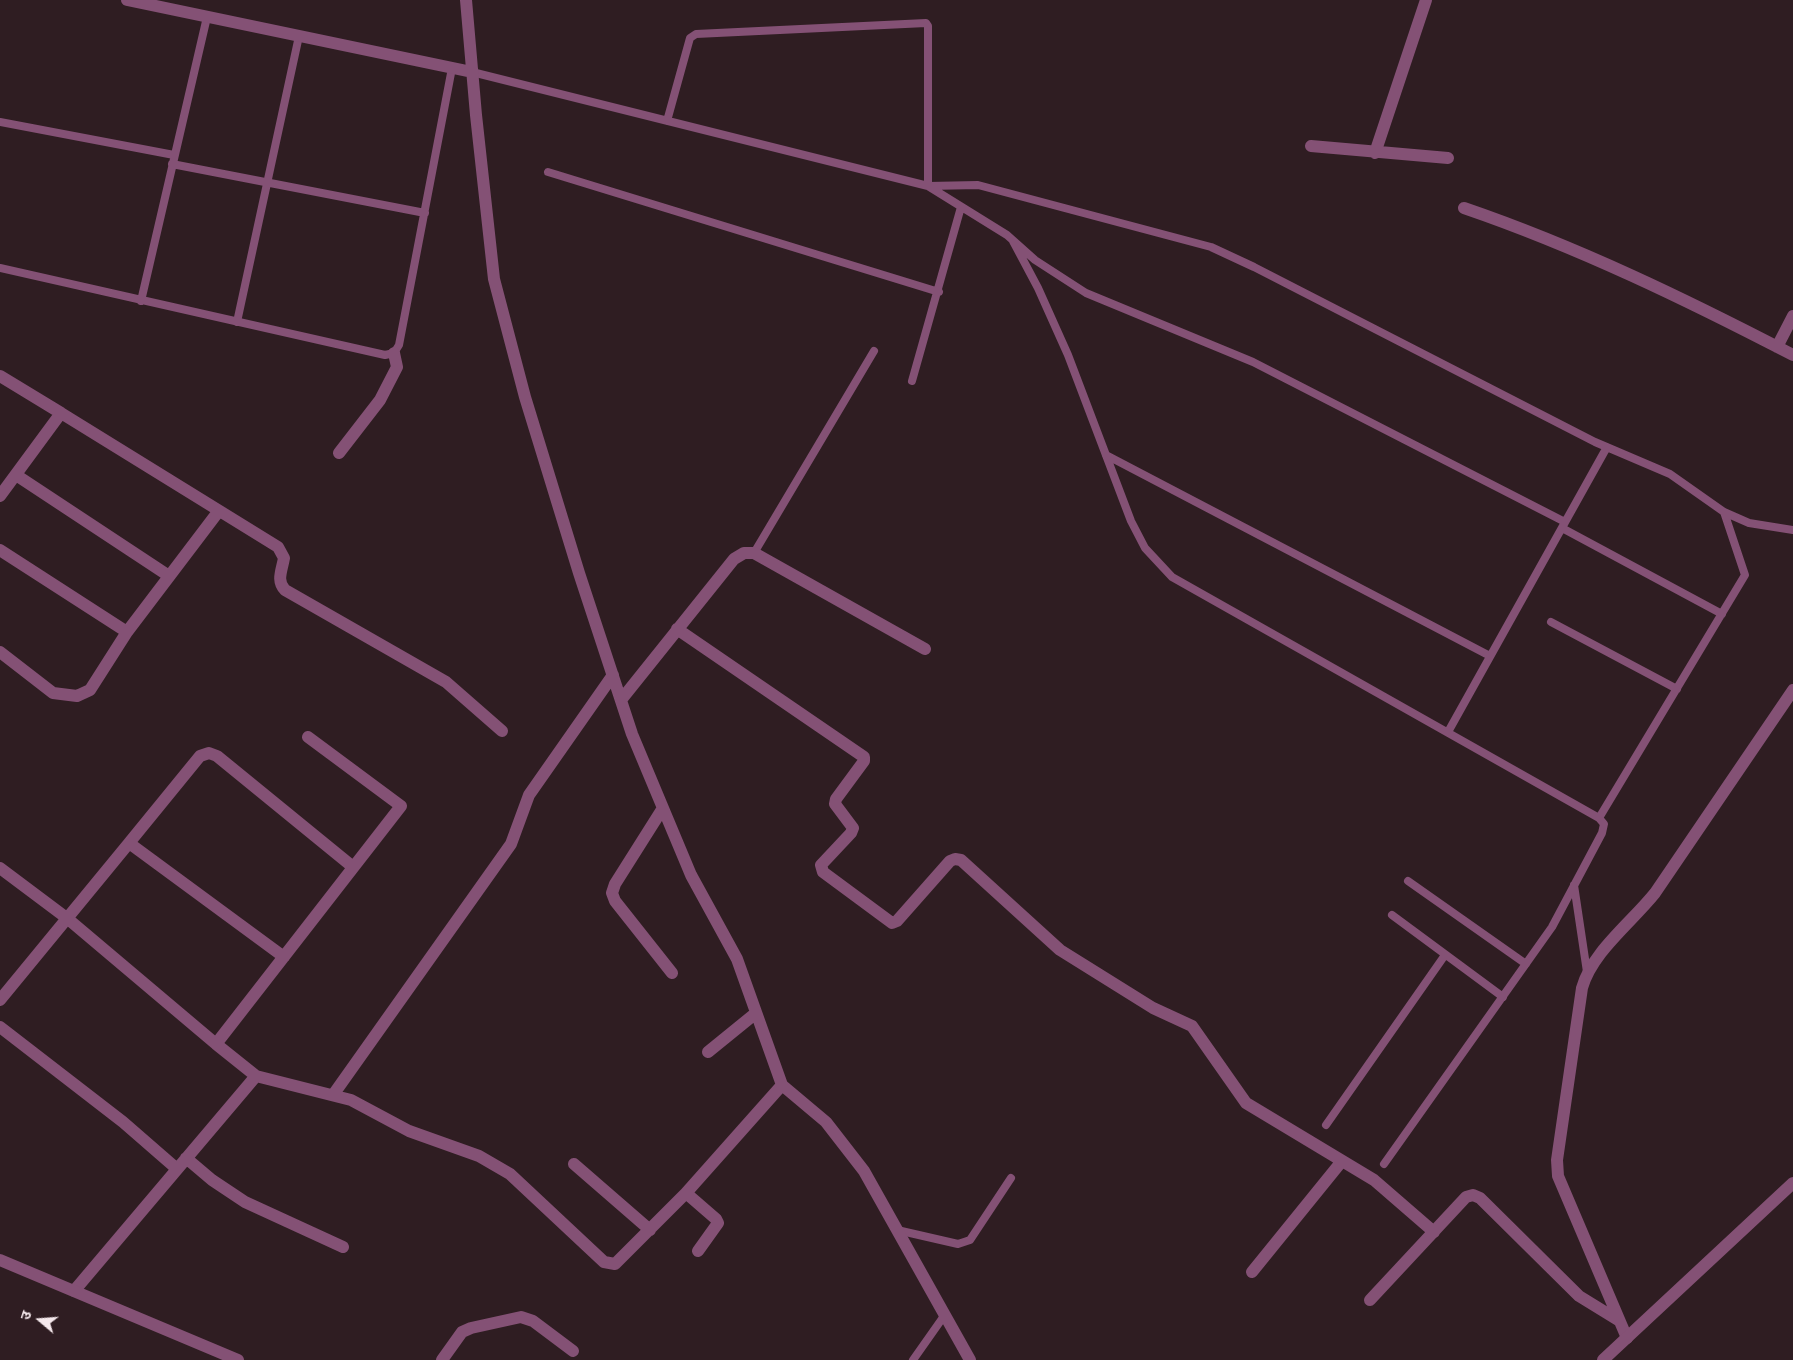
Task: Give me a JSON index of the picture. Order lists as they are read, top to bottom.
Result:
{
  "north": "left"
}
